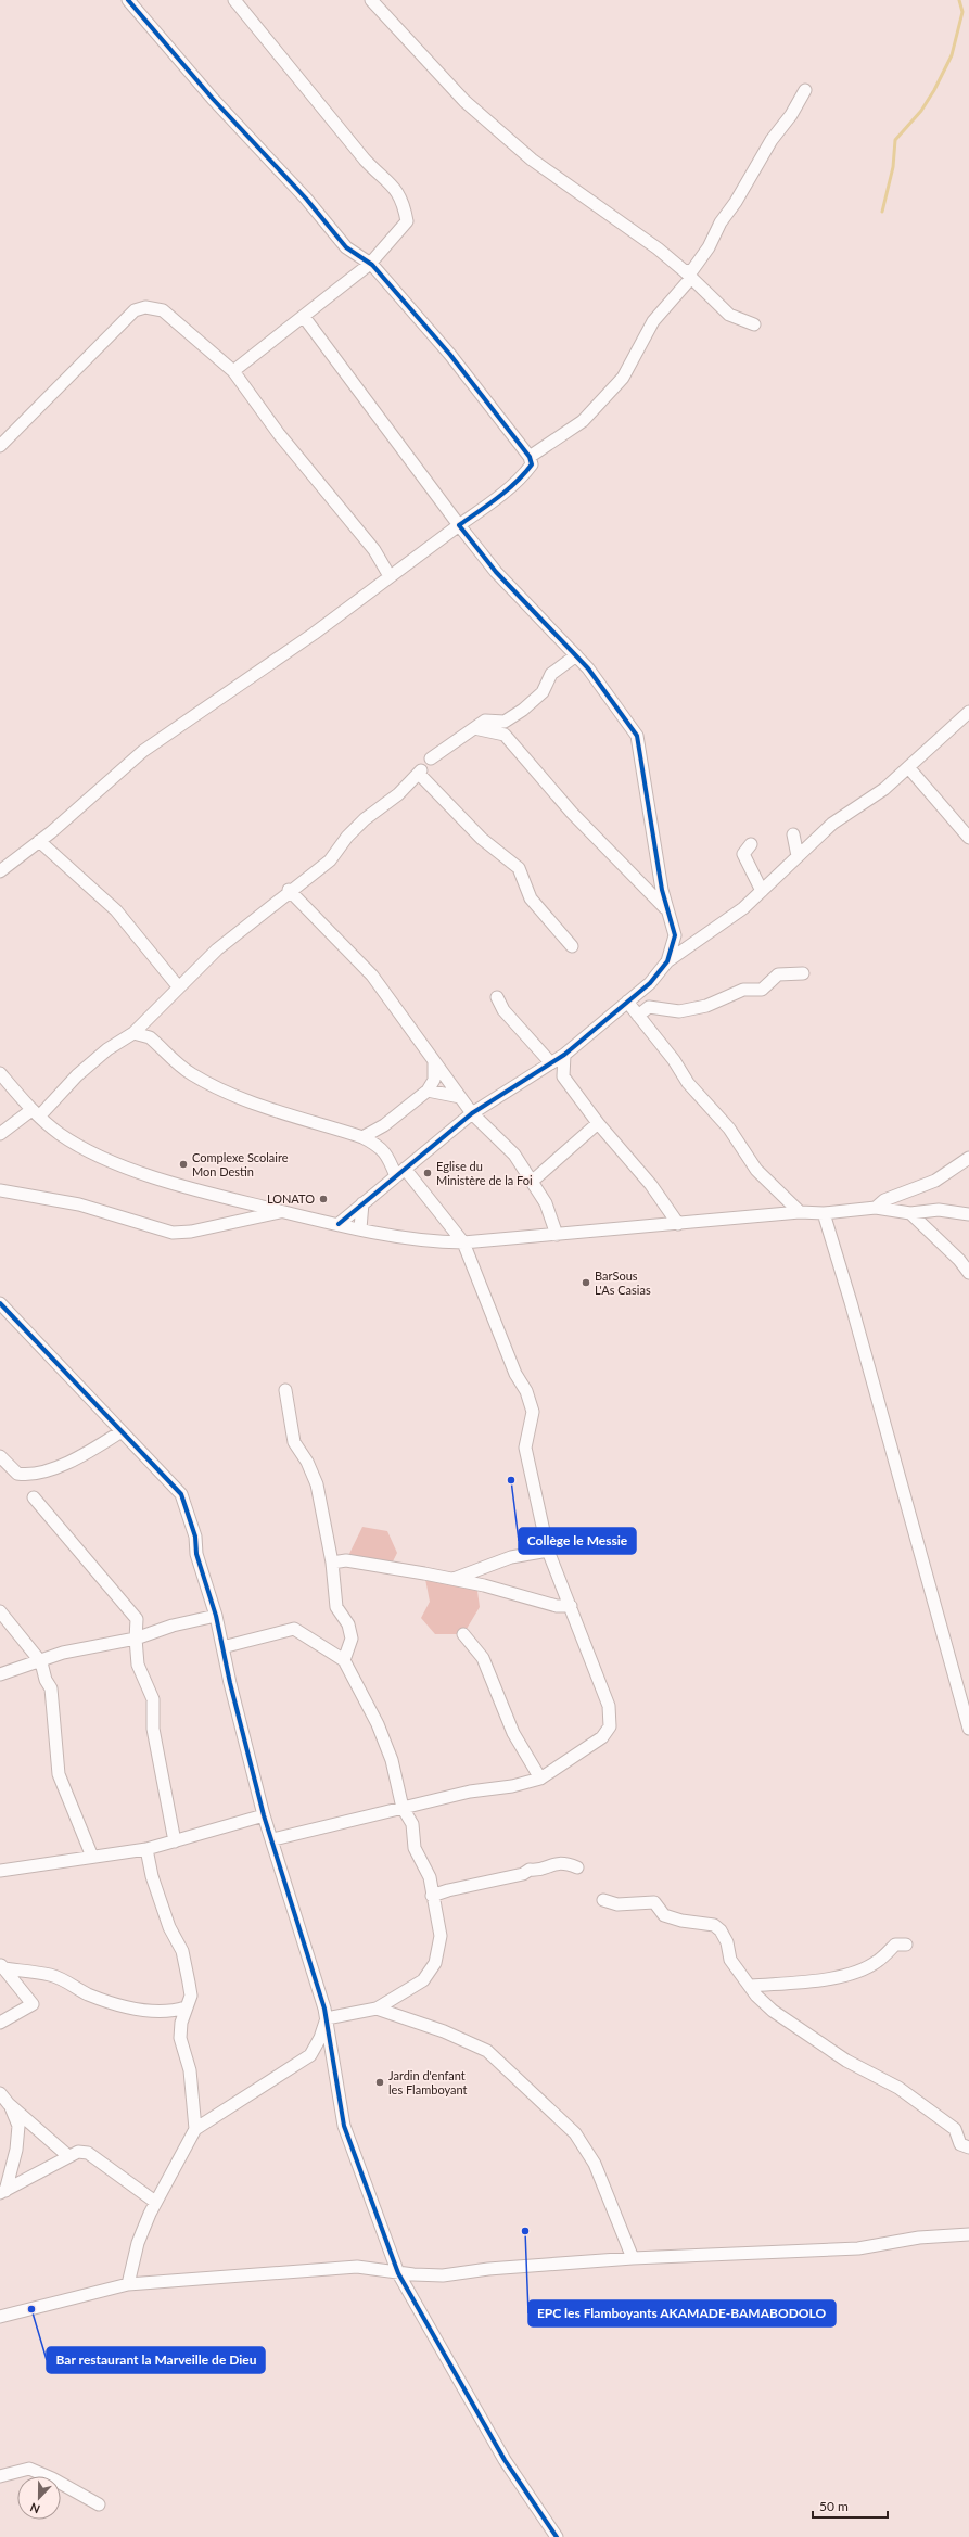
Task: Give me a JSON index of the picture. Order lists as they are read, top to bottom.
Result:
{
  "places": [
    "Complexe Scolaire Mon Destin",
    "Eglise du Ministère de la Foi",
    "LONATO",
    "BarSous L'As Casias",
    "Collège le Messie",
    "Jardin d'enfant les Flamboyant",
    "EPC les Flamboyants AKAMADE-BAMABODOLO",
    "Bar restaurant la Marveille de Dieu"
  ],
  "scale_bar": "50 m",
  "north": "bottom"
}
